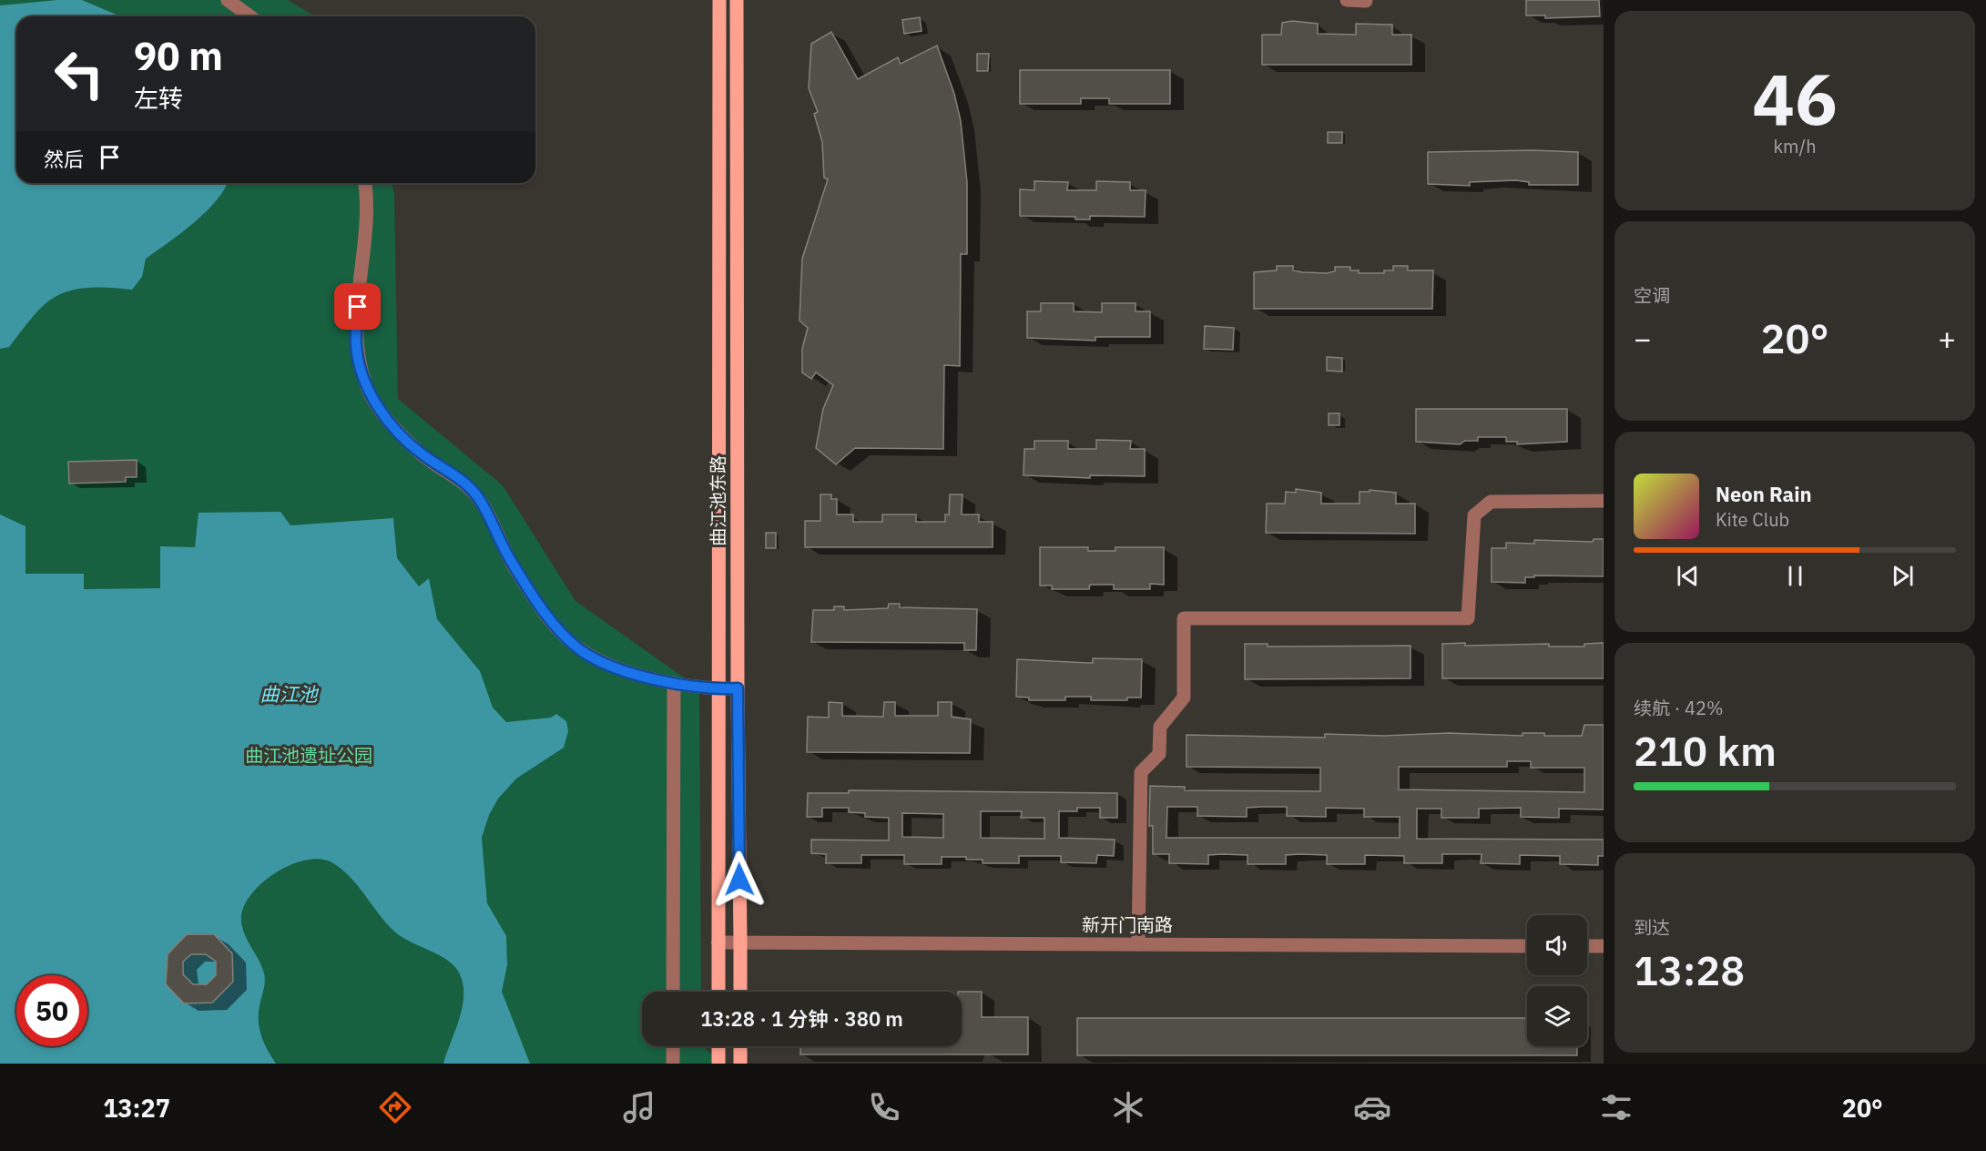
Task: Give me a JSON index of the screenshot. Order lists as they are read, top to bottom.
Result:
{
  "streets": {
    "main road": ["曲江池东路"],
    "street": ["新开门南路"]
  },
  "crossings": [
    ["曲江池东路", "新开门南路"]
  ],
  "water": ["曲江池"],
  "parks": ["曲江池遗址公园"],
  "page": {
    "tile": [
      ["46", "km/h"],
      "空调",
      ["续航 · 42%", "210 km"],
      ["到达", "13:28"]
    ],
    "turn": ["90 m", "左转"],
    "then": "然后",
    "heat": ["−", "20°", "+"],
    "song": ["Neon Rain", "Kite Club"],
    "limit": "50",
    "trip": "13:28 · 1 分钟 · 380 m",
    "tabs": ["13:27", "20°"]
  }
}
